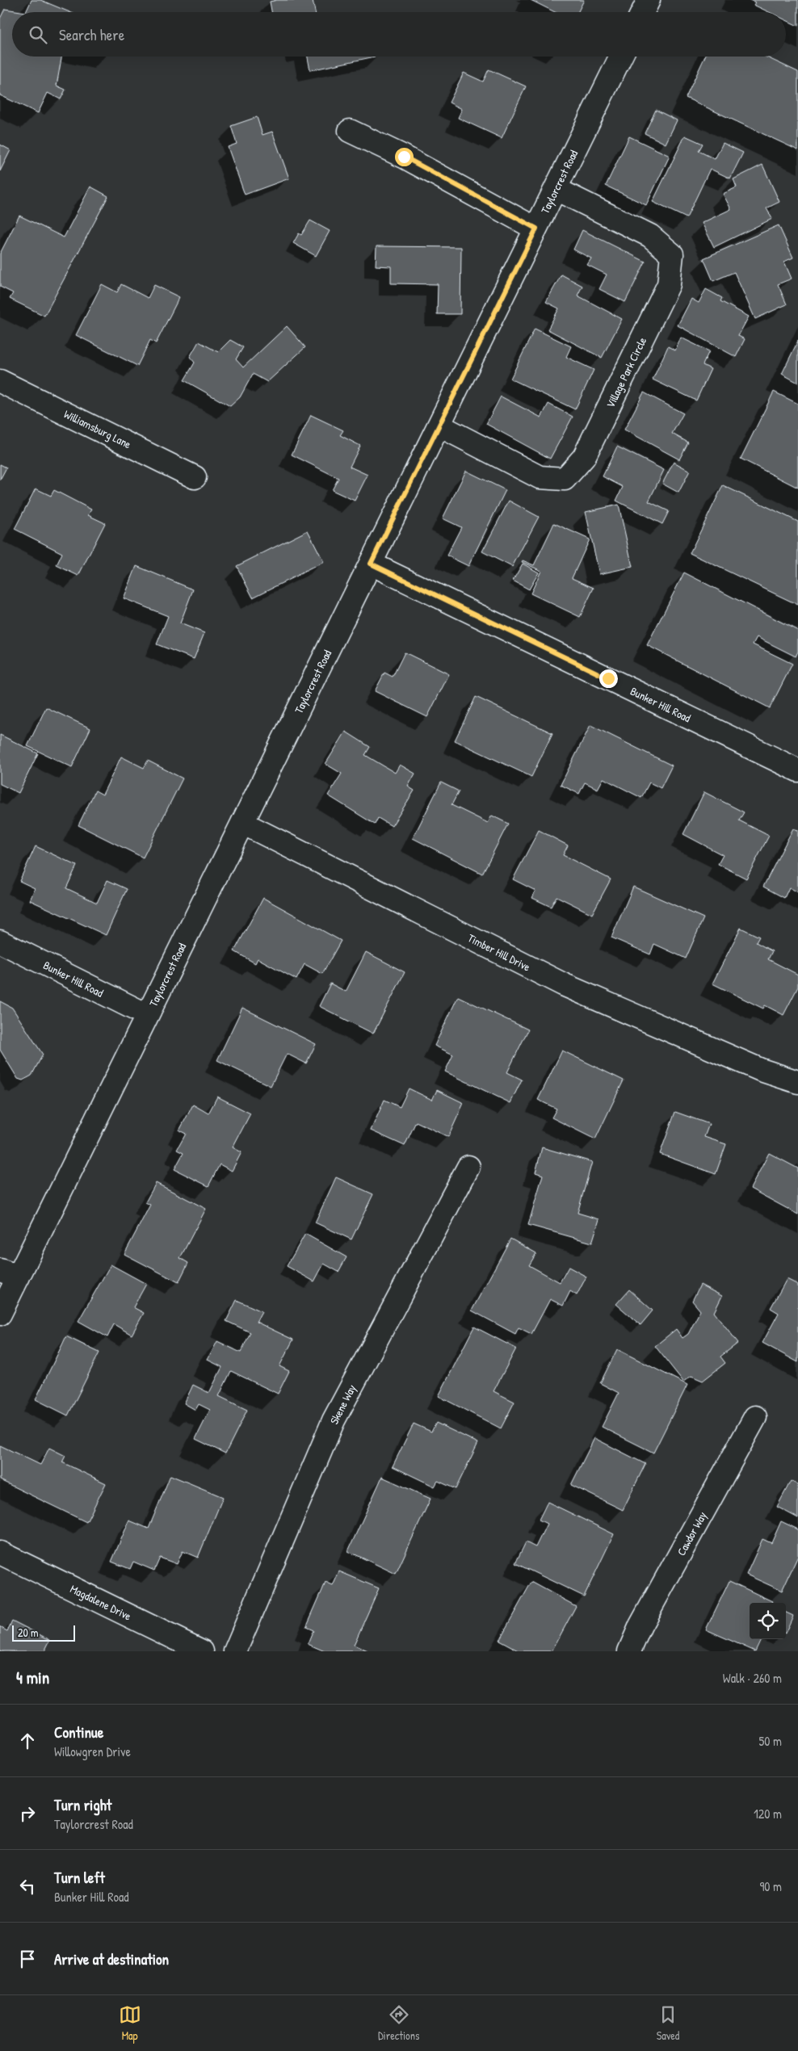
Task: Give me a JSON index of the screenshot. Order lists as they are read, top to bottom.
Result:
{
  "streets": {
    "street": [
      "Taylorcrest Road",
      "Village Park Circle",
      "Williamsburg Lane",
      "Bunker Hill Road",
      "Timber Hill Drive",
      "Skene Way",
      "Cawdor Way",
      "Magdalene Drive"
    ]
  },
  "crossings": [
    ["Taylorcrest Road", "Village Park Circle"],
    ["Taylorcrest Road", "Bunker Hill Road"],
    ["Taylorcrest Road", "Timber Hill Drive"]
  ],
  "scale_bar": "20 m",
  "page": {
    "search": "Search here",
    "scale": "20 m",
    "heading": ["4 min", "Walk · 260 m"],
    "list": [
      ["Continue", "Willowgren Drive", "50 m"],
      ["Turn right", "Taylorcrest Road", "120 m"],
      ["Turn left", "Bunker Hill Road", "90 m"],
      "Arrive at destination"
    ],
    "nav": ["Map", "Directions", "Saved"]
  }
}
